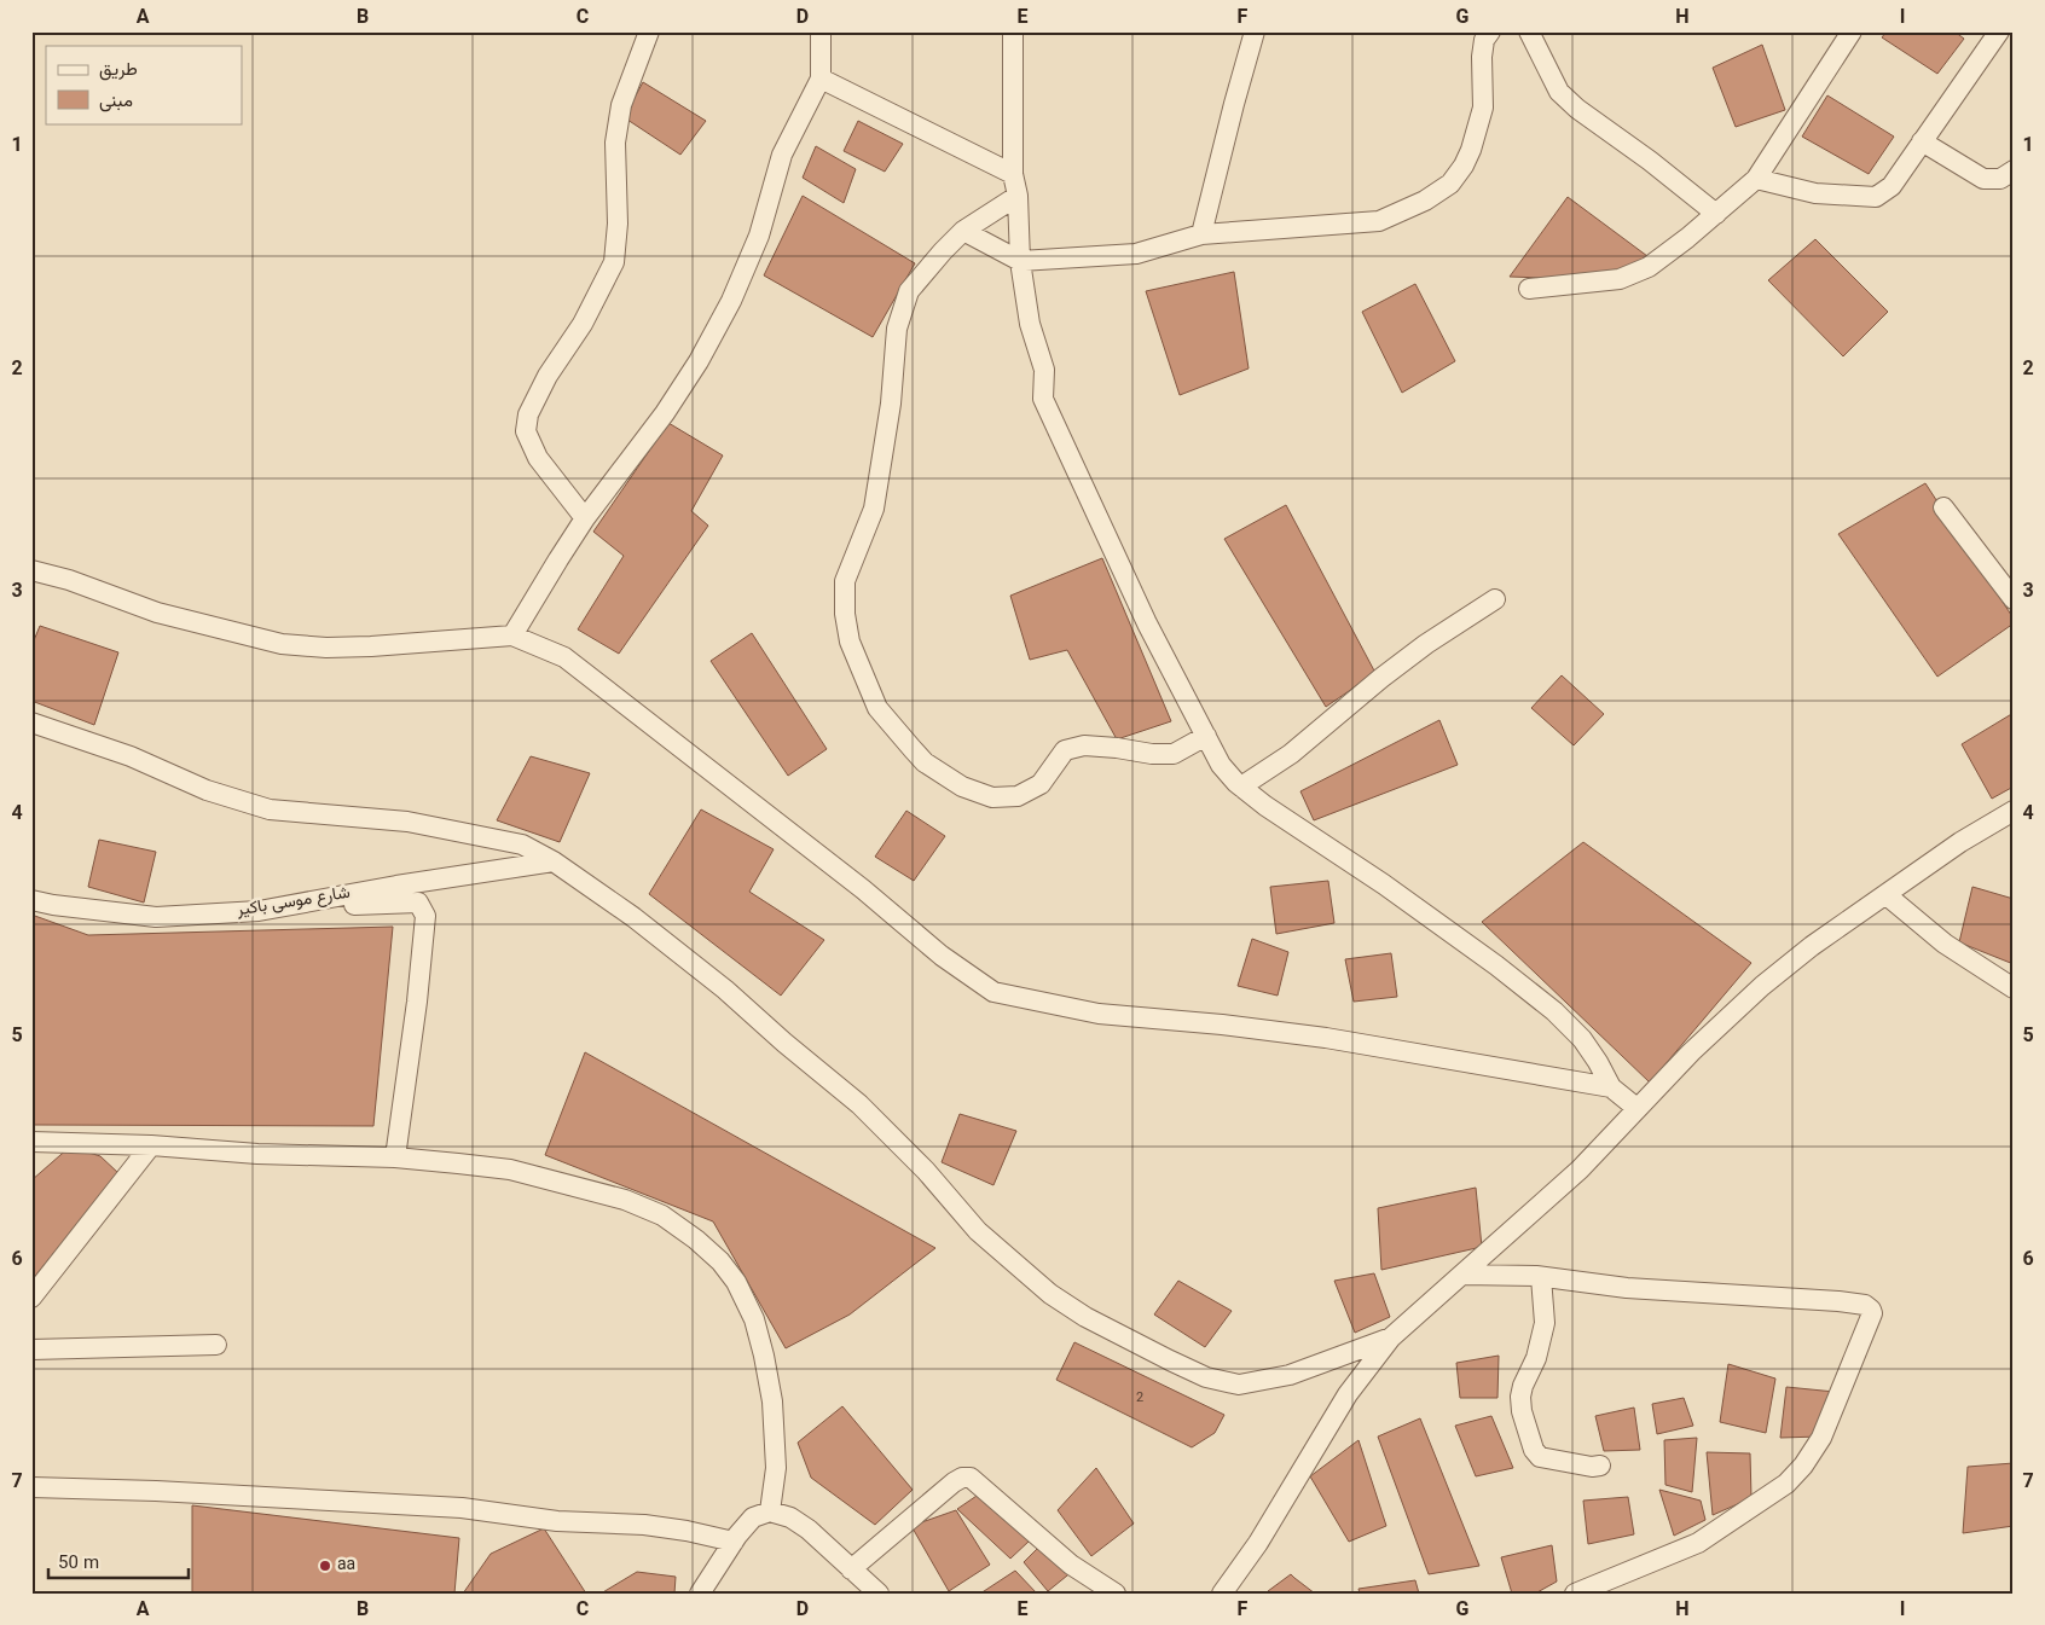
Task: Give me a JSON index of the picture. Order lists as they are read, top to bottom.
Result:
{
  "streets": {
    "street": ["شارع موسى باكير"]
  },
  "places": ["aa"],
  "house_numbers": ["2"],
  "legend": ["طريق", "مبنى"],
  "scale_bar": "50 m",
  "grid": {
    "columns": [
      "A",
      "B",
      "C",
      "D",
      "E",
      "F",
      "G",
      "H",
      "I"
    ],
    "rows": [
      "1",
      "2",
      "3",
      "4",
      "5",
      "6",
      "7"
    ]
  }
}
